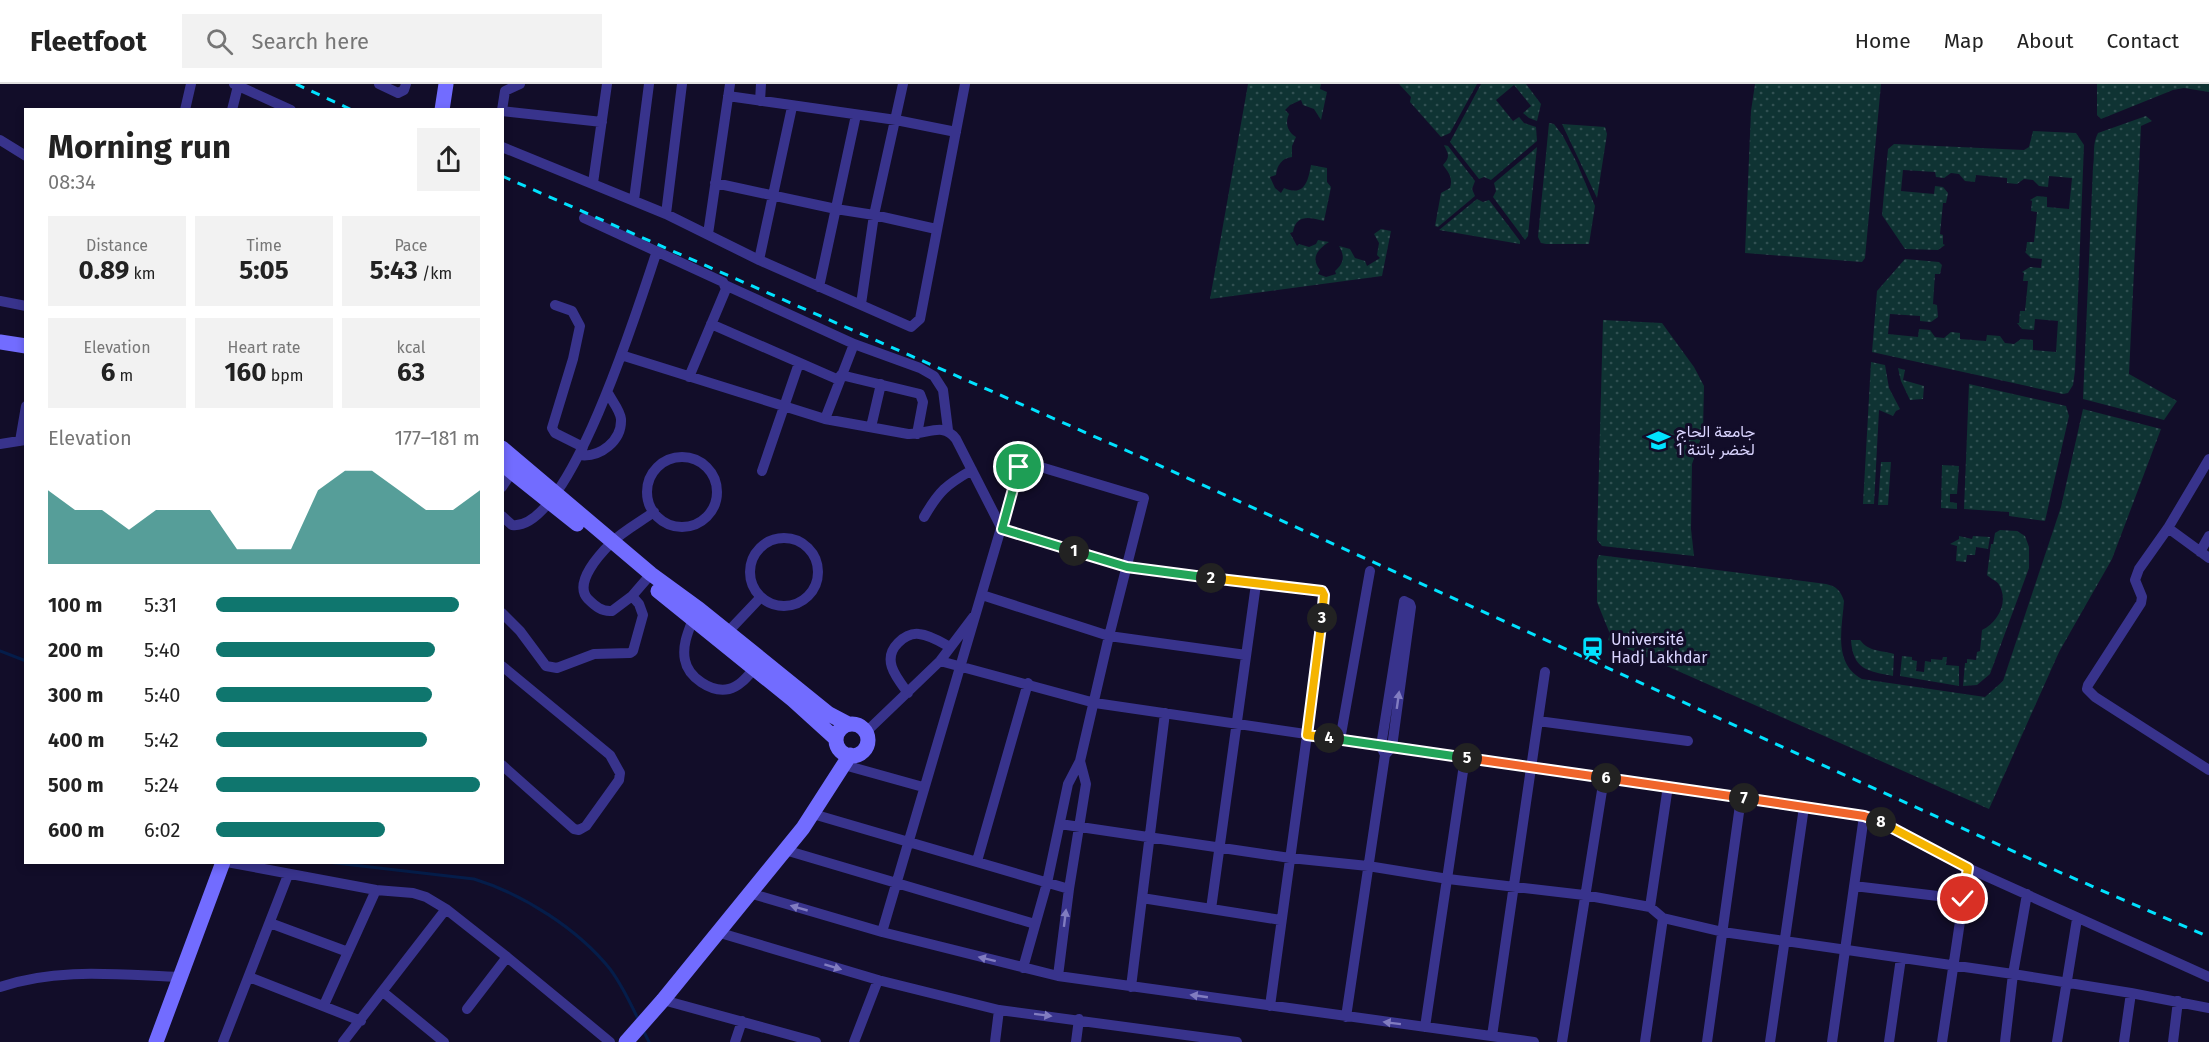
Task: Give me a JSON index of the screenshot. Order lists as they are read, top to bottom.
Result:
{
  "places": {
    "school or university": ["جامعة الحاج لخضر باتنة 1"],
    "station": ["Université Hadj Lakhdar"]
  },
  "page": {
    "header": "Fleetfoot",
    "search": "Search here",
    "nav": [
      "Home",
      "Map",
      "About",
      "Contact"
    ],
    "heading": ["Morning run", "08:34"],
    "stats": [
      ["Distance", "0.89 km"],
      ["Time", "5:05"],
      ["Pace", "5:43 /km"],
      ["Elevation", "6 m"],
      ["Heart rate", "160 bpm"],
      ["kcal", "63"]
    ],
    "chart": ["Elevation", "177–181 m"],
    "pins": [
      "1",
      "2",
      "3",
      "4",
      "5",
      "6",
      "7",
      "8"
    ],
    "list": [
      {
        "name": "100 m",
        "note": "5:31"
      },
      {
        "name": "200 m",
        "note": "5:40"
      },
      {
        "name": "300 m",
        "note": "5:40"
      },
      {
        "name": "400 m",
        "note": "5:42"
      },
      {
        "name": "500 m",
        "note": "5:24"
      },
      {
        "name": "600 m",
        "note": "6:02"
      }
    ]
  }
}
